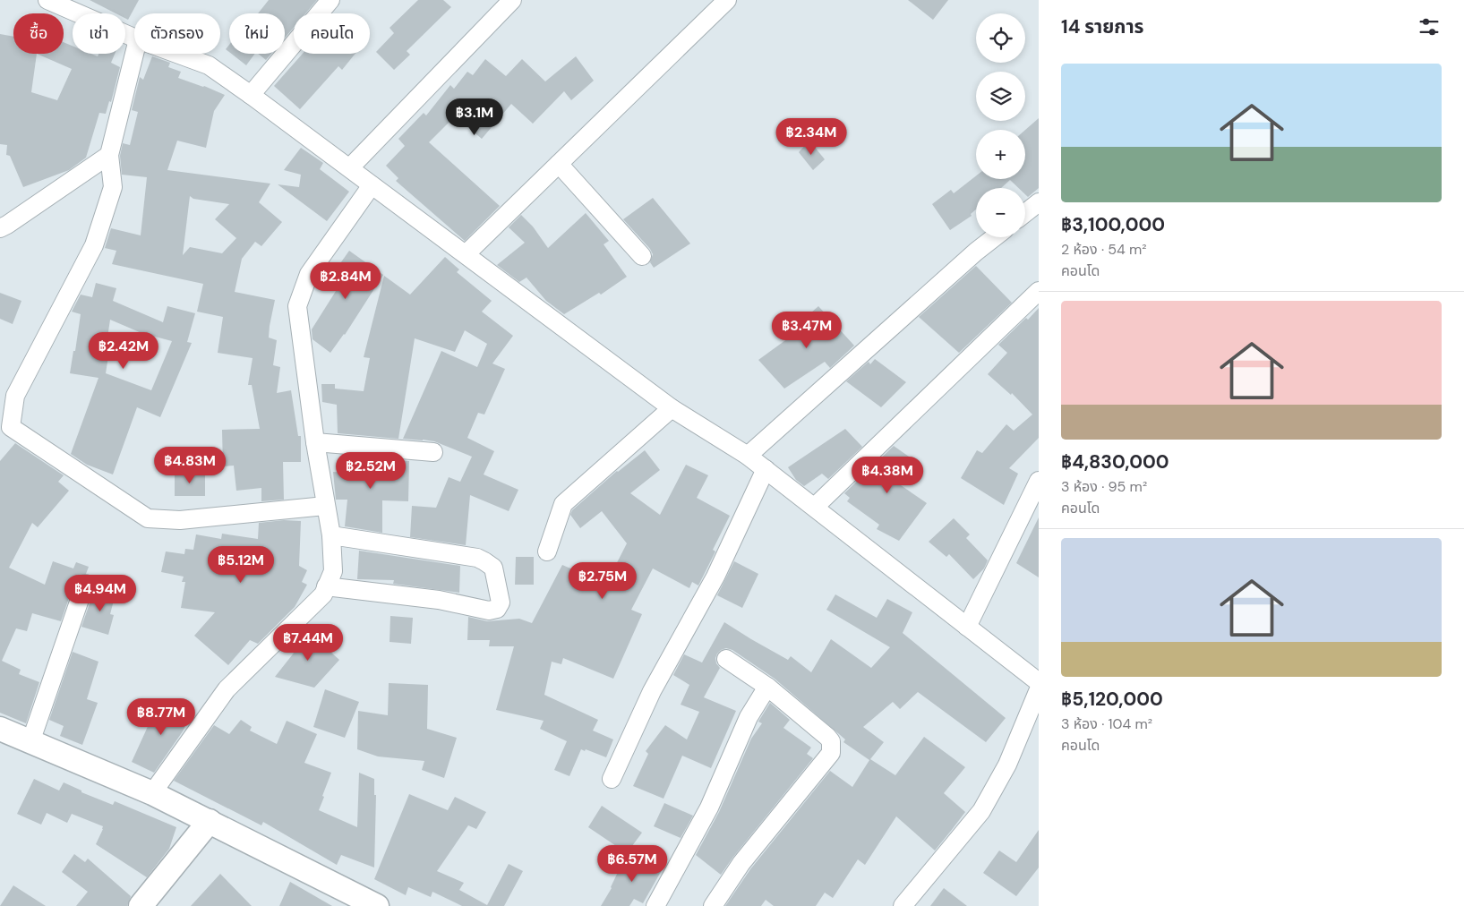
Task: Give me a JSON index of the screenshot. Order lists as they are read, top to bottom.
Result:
{
  "page": {
    "heading": "14 รายการ",
    "map_buttons": ["+", "−"],
    "chip": [
      "ซื้อ",
      "เช่า",
      "ตัวกรอง",
      "ใหม่",
      "คอนโด"
    ],
    "list": [
      {
        "name": "฿3,100,000",
        "note": "2 ห้อง · 54 m² · คอนโด"
      },
      {
        "name": "฿4,830,000",
        "note": "3 ห้อง · 95 m² · คอนโด"
      },
      {
        "name": "฿5,120,000",
        "note": "3 ห้อง · 104 m² · คอนโด"
      }
    ],
    "price": [
      "฿3.1M",
      "฿2.34M",
      "฿2.84M",
      "฿3.47M",
      "฿2.42M",
      "฿4.83M",
      "฿2.52M",
      "฿4.38M",
      "฿5.12M",
      "฿2.75M",
      "฿4.94M",
      "฿7.44M",
      "฿8.77M",
      "฿6.57M"
    ]
  }
}
